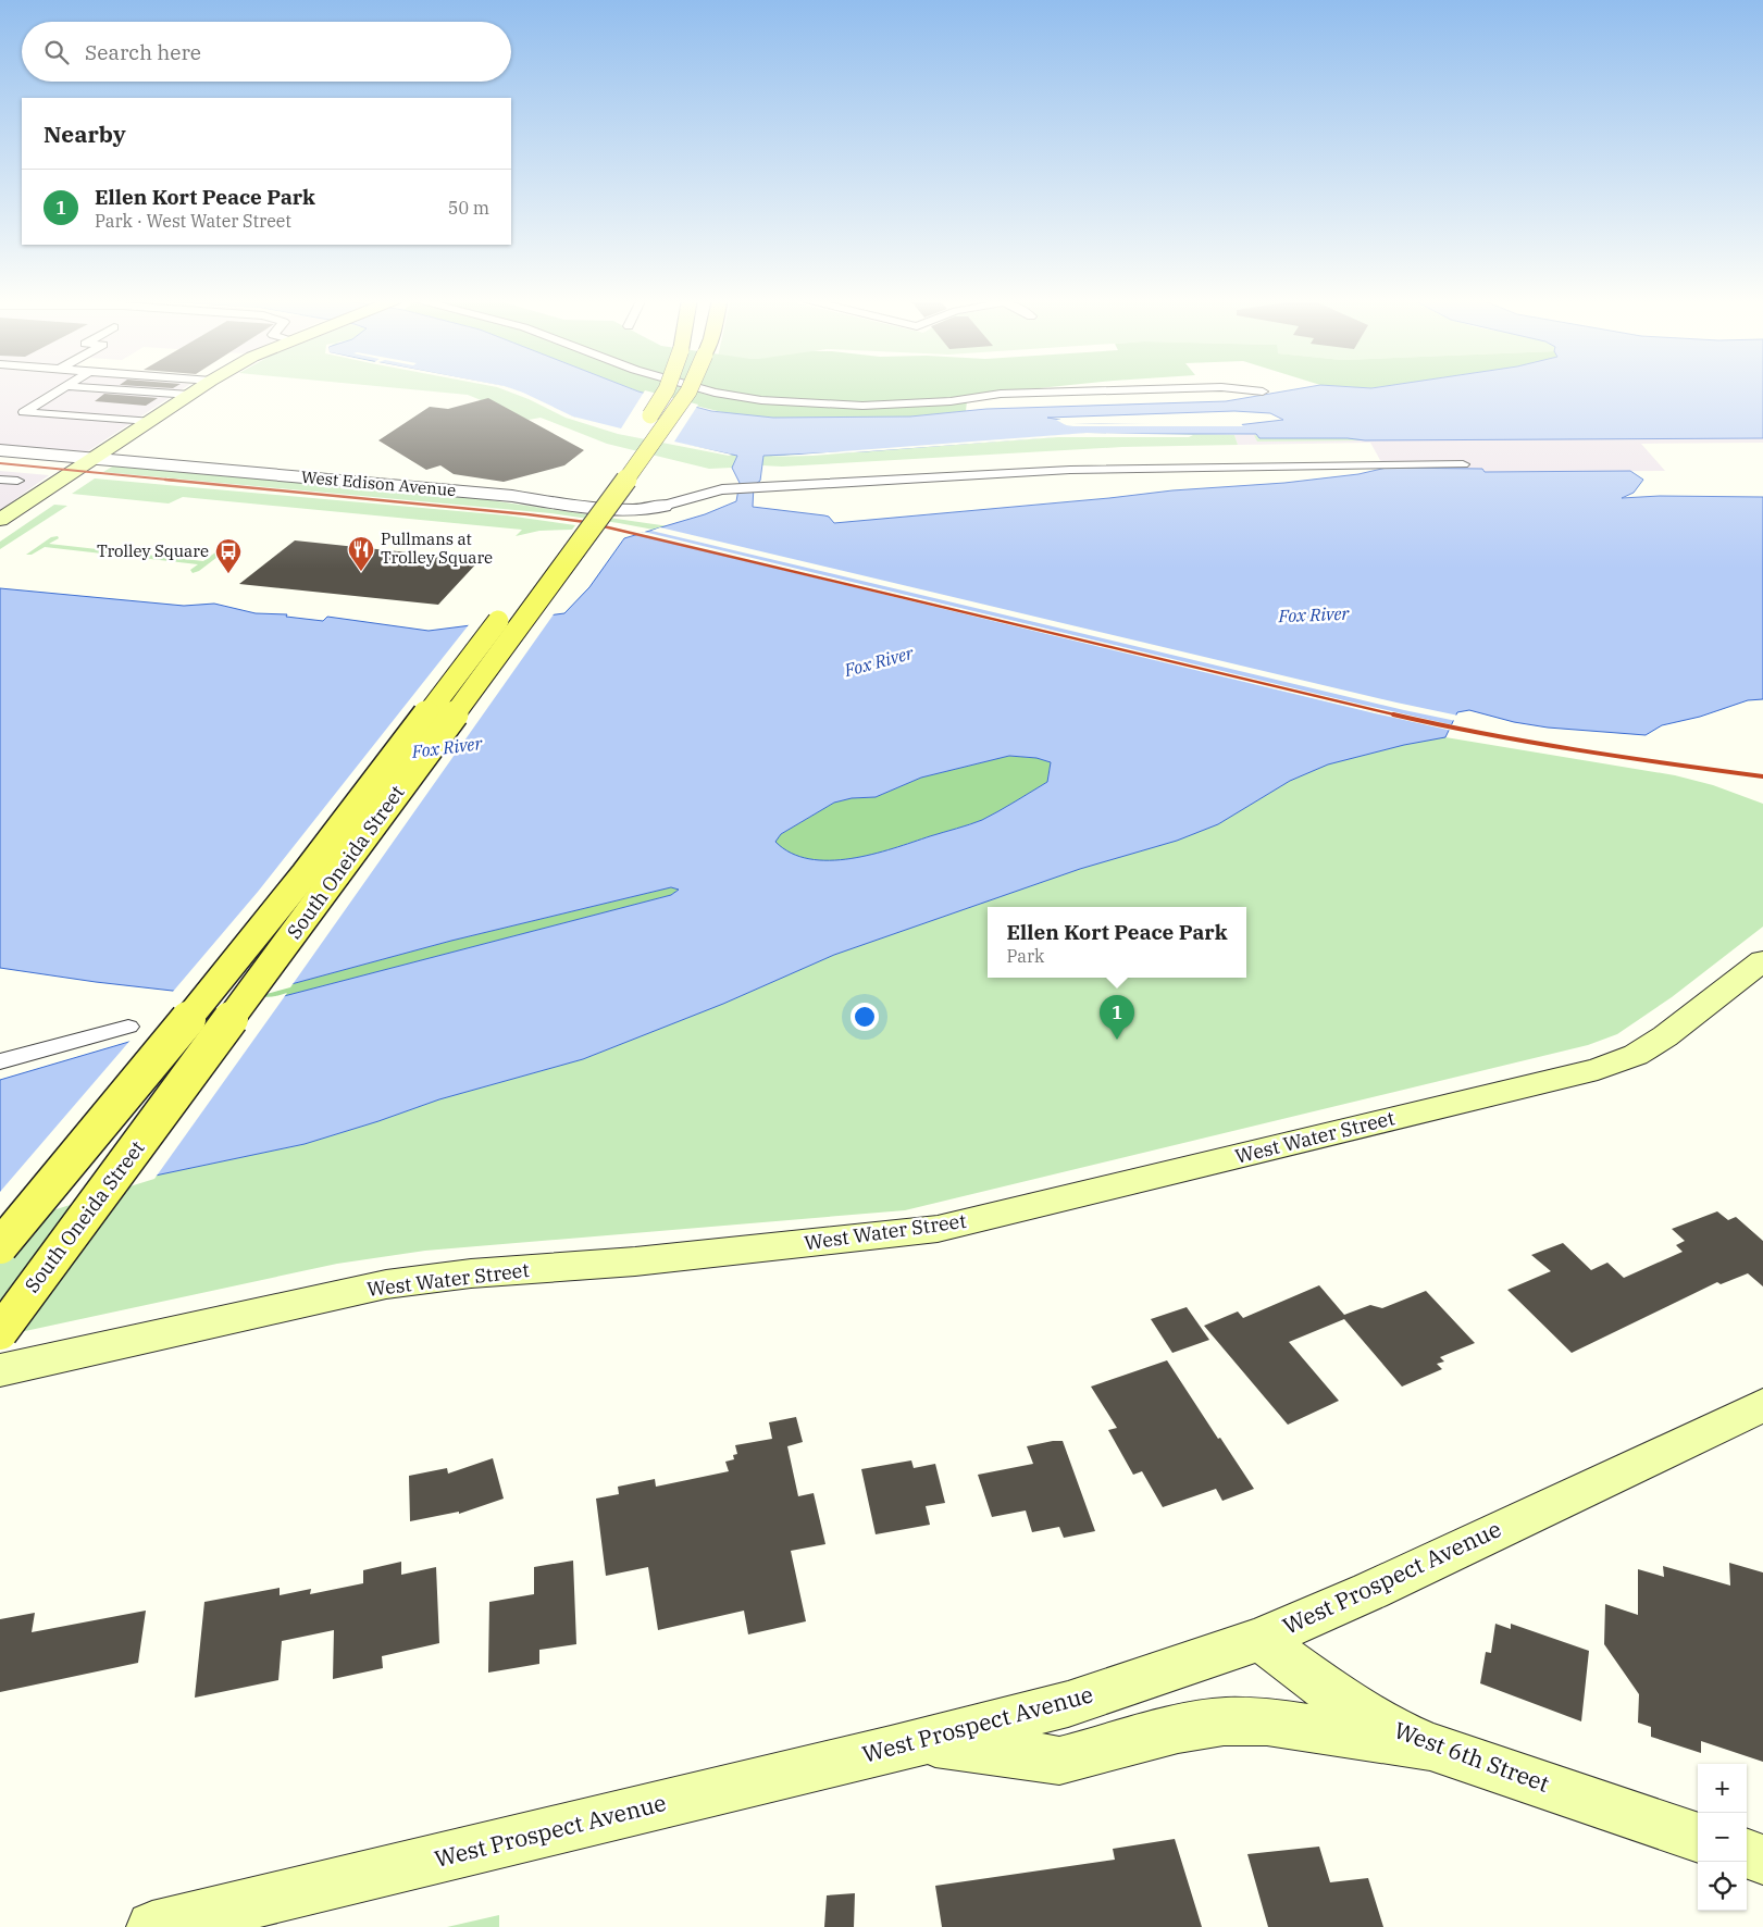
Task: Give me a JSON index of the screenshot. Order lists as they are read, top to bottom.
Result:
{
  "streets": {
    "main road": ["South Oneida Street"],
    "street": [
      "West Edison Avenue",
      "West Water Street",
      "West Prospect Avenue",
      "West 6th Street"
    ]
  },
  "crossings": [
    ["West Prospect Avenue", "West 6th Street"]
  ],
  "water": ["Fox River"],
  "places": {
    "restaurant": ["Pullmans at Trolley Square"],
    "bus stop": ["Trolley Square"]
  },
  "page": {
    "search": "Search here",
    "heading": "Nearby",
    "list": [
      {
        "mark": "1",
        "name": "Ellen Kort Peace Park",
        "note": "Park · West Water Street",
        "value": "50 m"
      }
    ],
    "popup": ["Ellen Kort Peace Park", "Park"],
    "pins": "1",
    "map_buttons": ["+", "−"]
  }
}
